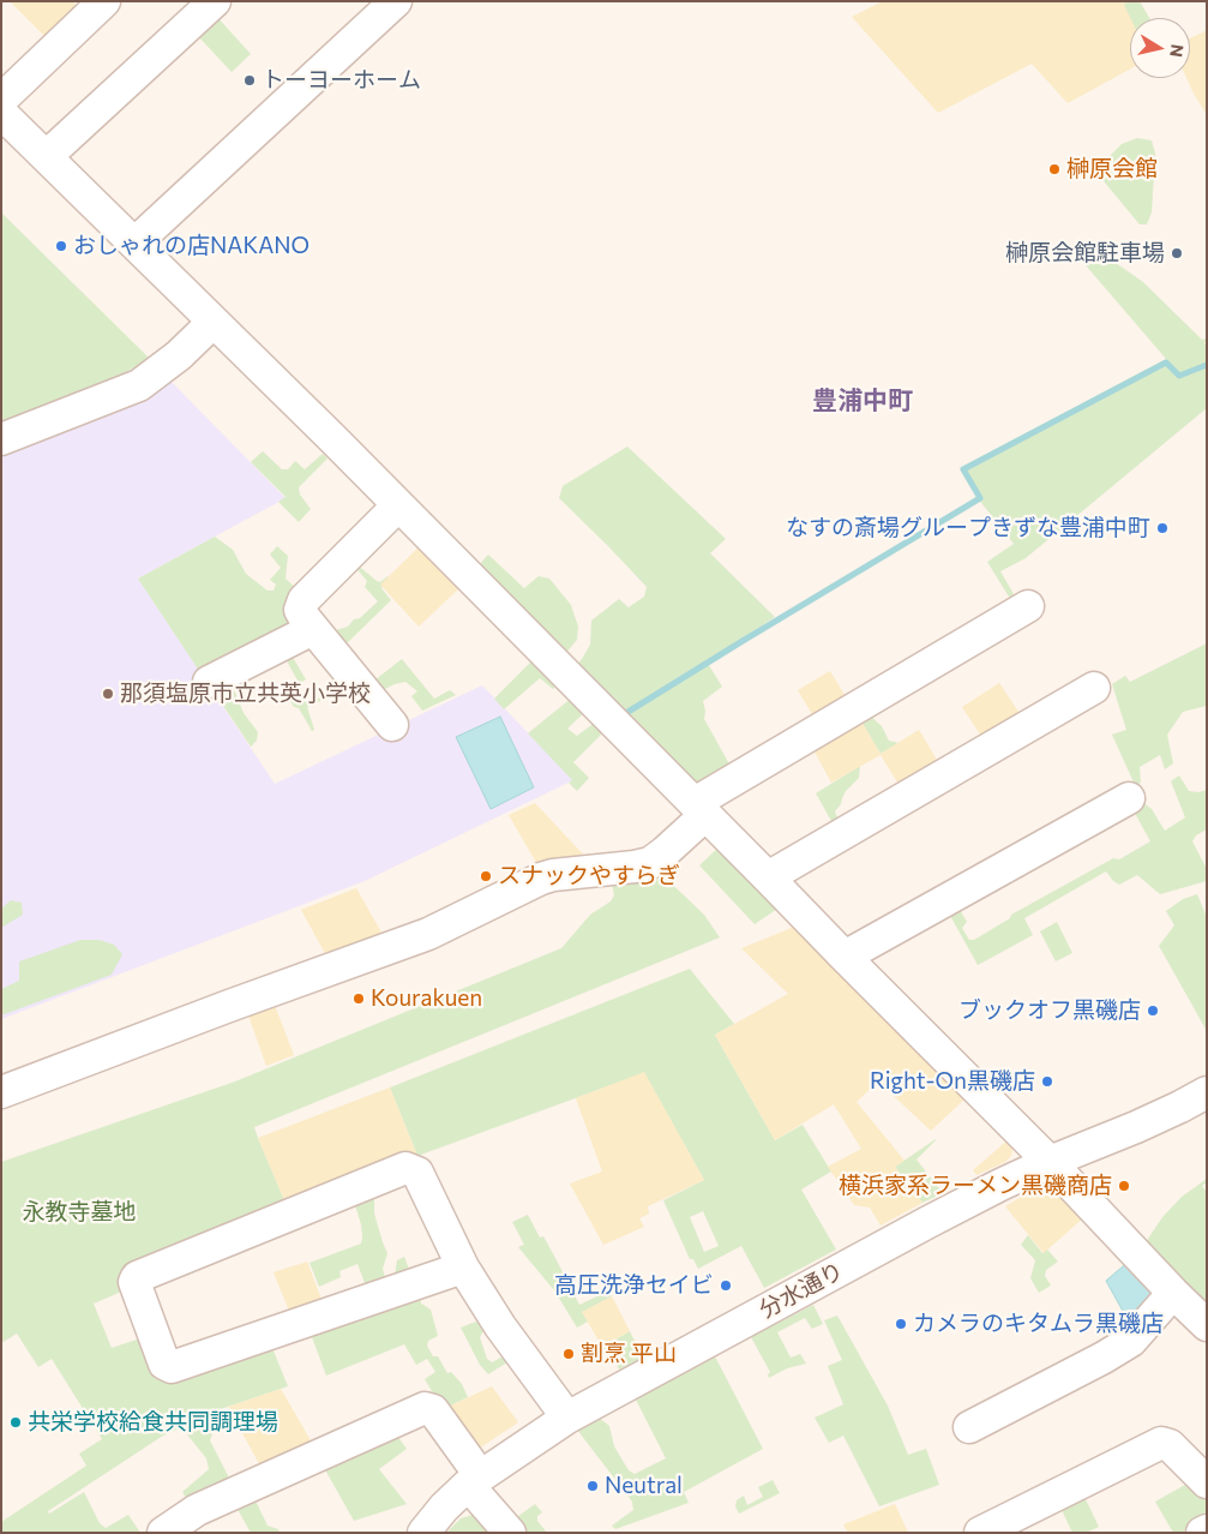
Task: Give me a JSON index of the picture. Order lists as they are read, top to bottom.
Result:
{
  "streets": {
    "street": ["分水通り"]
  },
  "districts": ["豊浦中町"],
  "parks": ["永教寺墓地"],
  "places": [
    "トーヨーホーム",
    "榊原会館",
    "おしゃれの店NAKANO",
    "榊原会館駐車場",
    "なすの斎場グループきずな豊浦中町",
    "那須塩原市立共英小学校",
    "スナックやすらぎ",
    "Kourakuen",
    "ブックオフ黒磯店",
    "Right-On黒磯店",
    "横浜家系ラーメン黒磯商店",
    "高圧洗浄セイビ",
    "カメラのキタムラ黒磯店",
    "割烹 平山",
    "共栄学校給食共同調理場",
    "Neutral"
  ],
  "north": "right"
}
